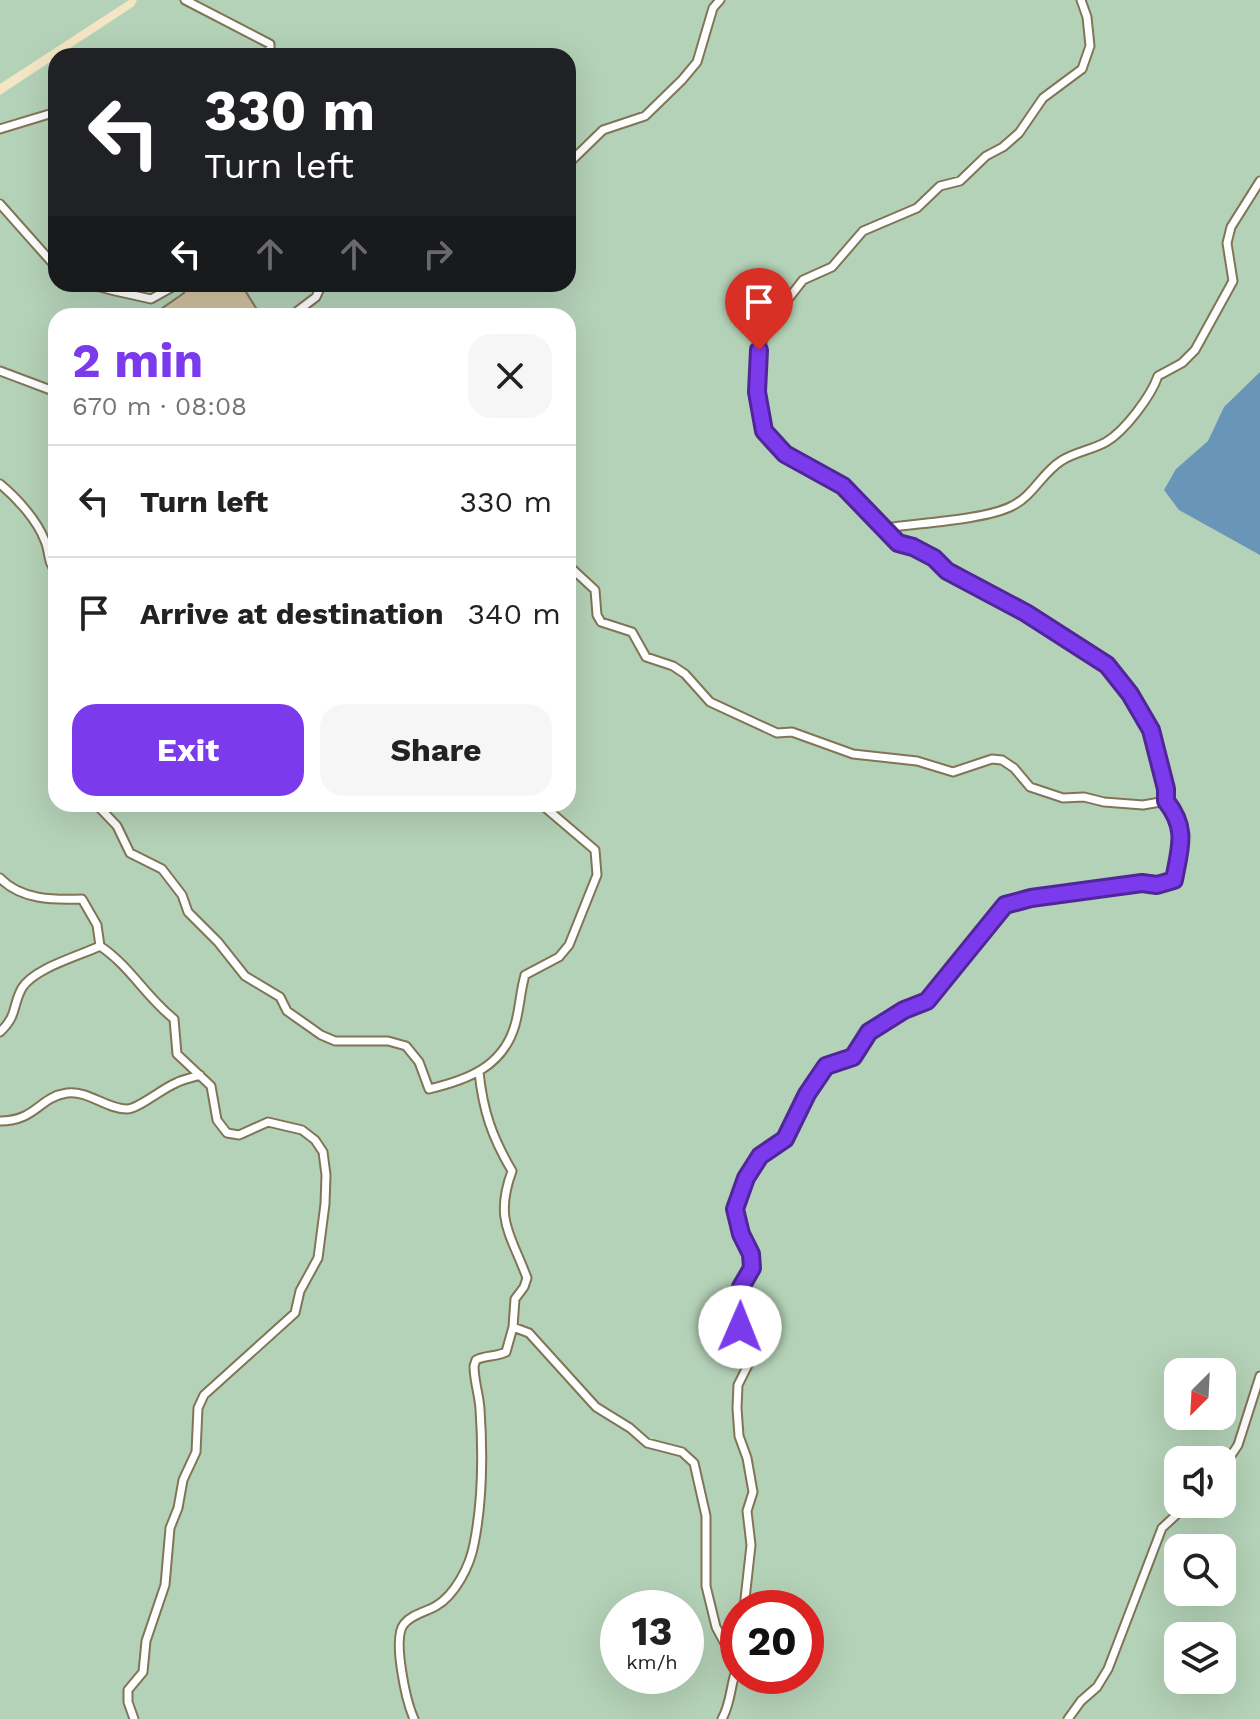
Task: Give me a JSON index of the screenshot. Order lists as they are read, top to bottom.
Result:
{
  "north": "bottom left",
  "page": {
    "turn": ["330 m", "Turn left"],
    "heading": ["2 min", "670 m · 08:08"],
    "list": [
      {
        "name": "Turn left",
        "value": "330 m"
      },
      {
        "name": "Arrive at destination",
        "value": "340 m"
      }
    ],
    "buttons": ["Exit", "Share"],
    "speed": "13 km/h",
    "limit": "20"
  }
}
